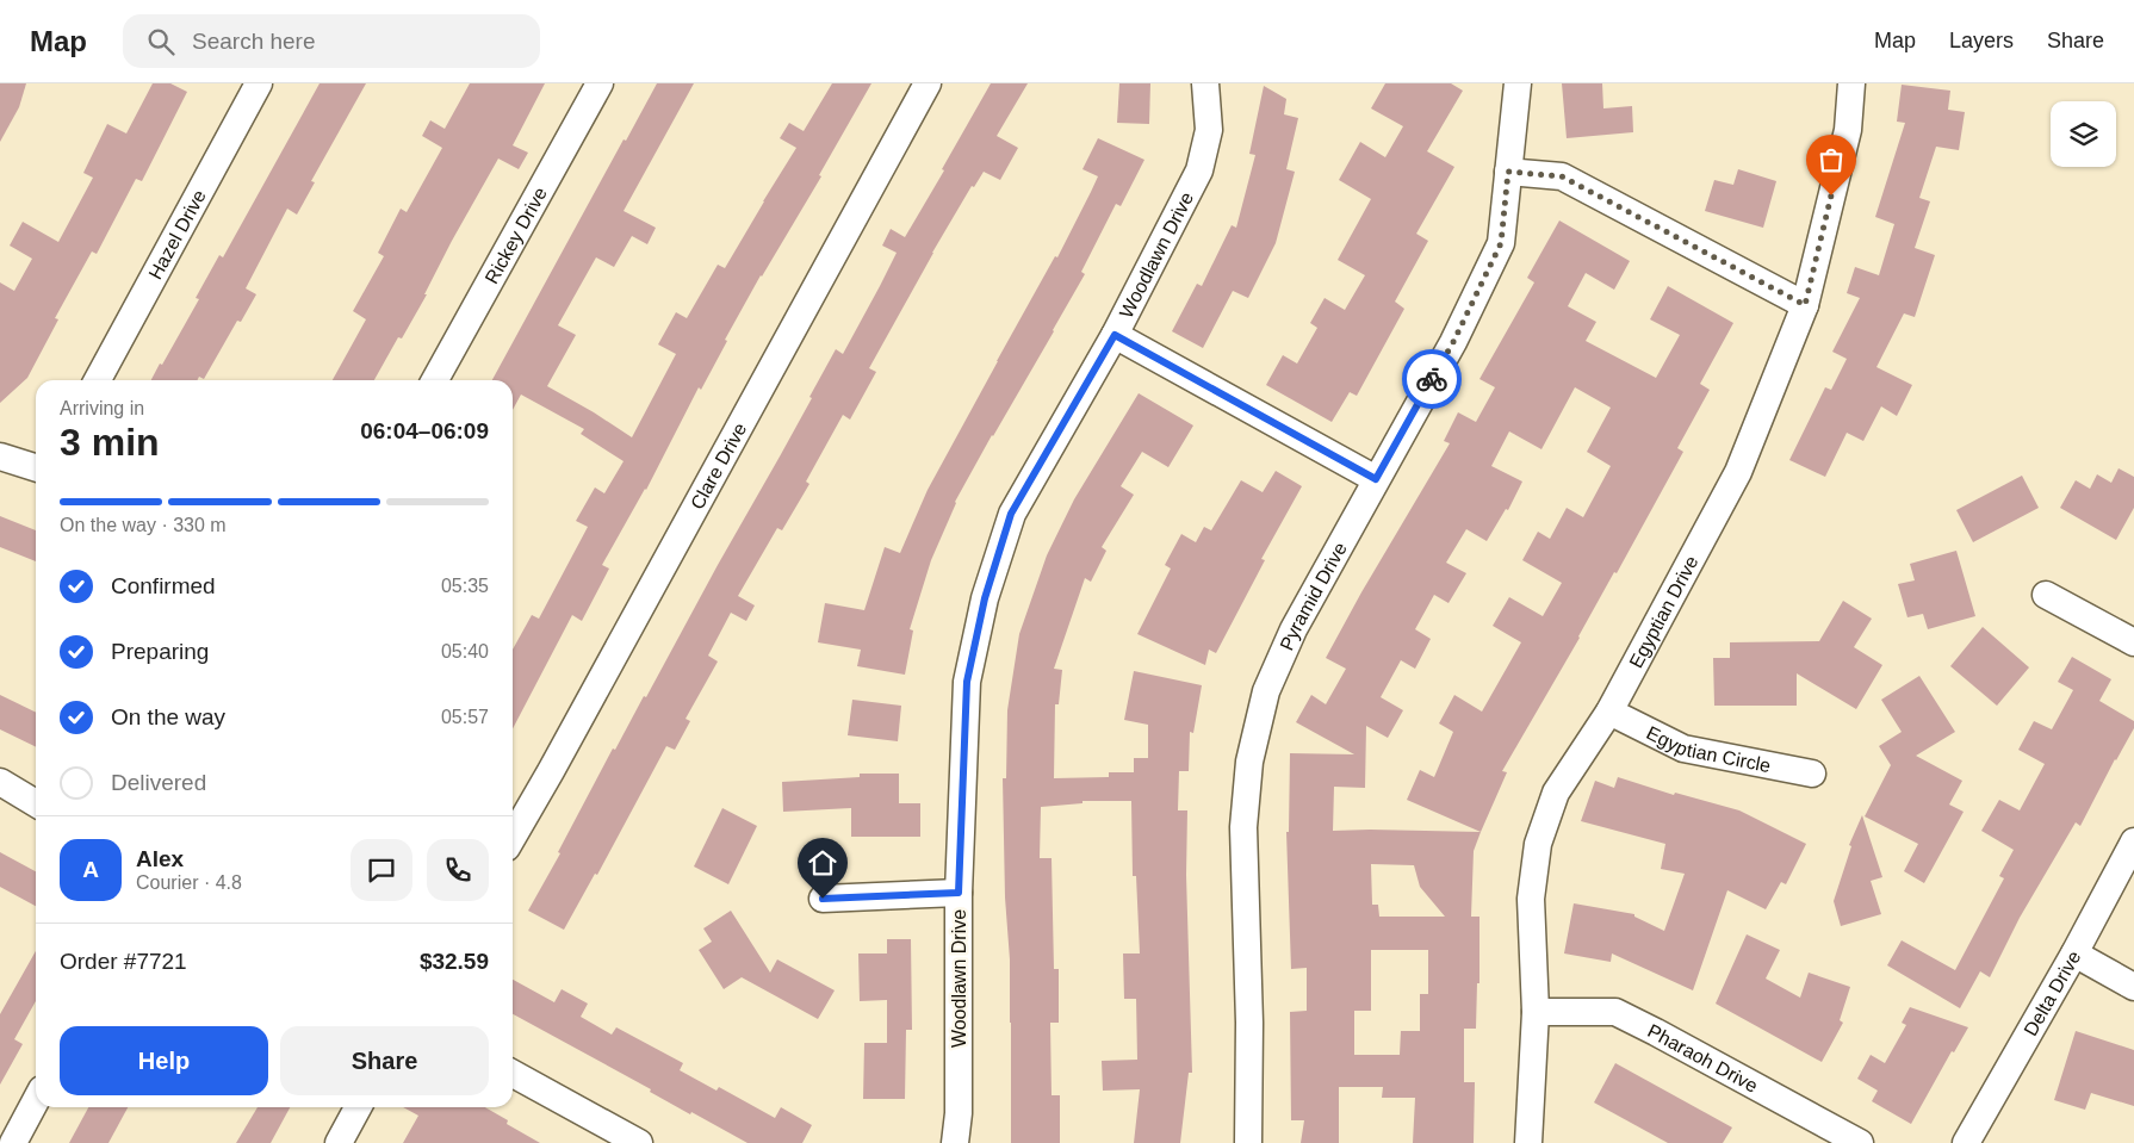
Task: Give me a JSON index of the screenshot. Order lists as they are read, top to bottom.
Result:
{
  "streets": {
    "street": [
      "Hazel Drive",
      "Rickey Drive",
      "Woodlawn Drive",
      "Clare Drive",
      "Pyramid Drive",
      "Egyptian Drive",
      "Egyptian Circle",
      "Delta Drive",
      "Pharaoh Drive"
    ]
  },
  "crossings": [
    ["Egyptian Drive", "Egyptian Circle"],
    ["Egyptian Drive", "Pharaoh Drive"]
  ],
  "page": {
    "header": "Map",
    "search": "Search here",
    "nav": ["Map", "Layers", "Share"],
    "heading": ["3 min", "Arriving in", "06:04–06:09"],
    "panel": [
      "Alex",
      "Courier · 4.8",
      "Order #7721",
      "$32.59"
    ],
    "bar": "On the way · 330 m",
    "list": [
      ["Confirmed", "05:35"],
      ["Preparing", "05:40"],
      ["On the way", "05:57"],
      "Delivered"
    ],
    "round": "A",
    "buttons": ["Help", "Share"]
  }
}
